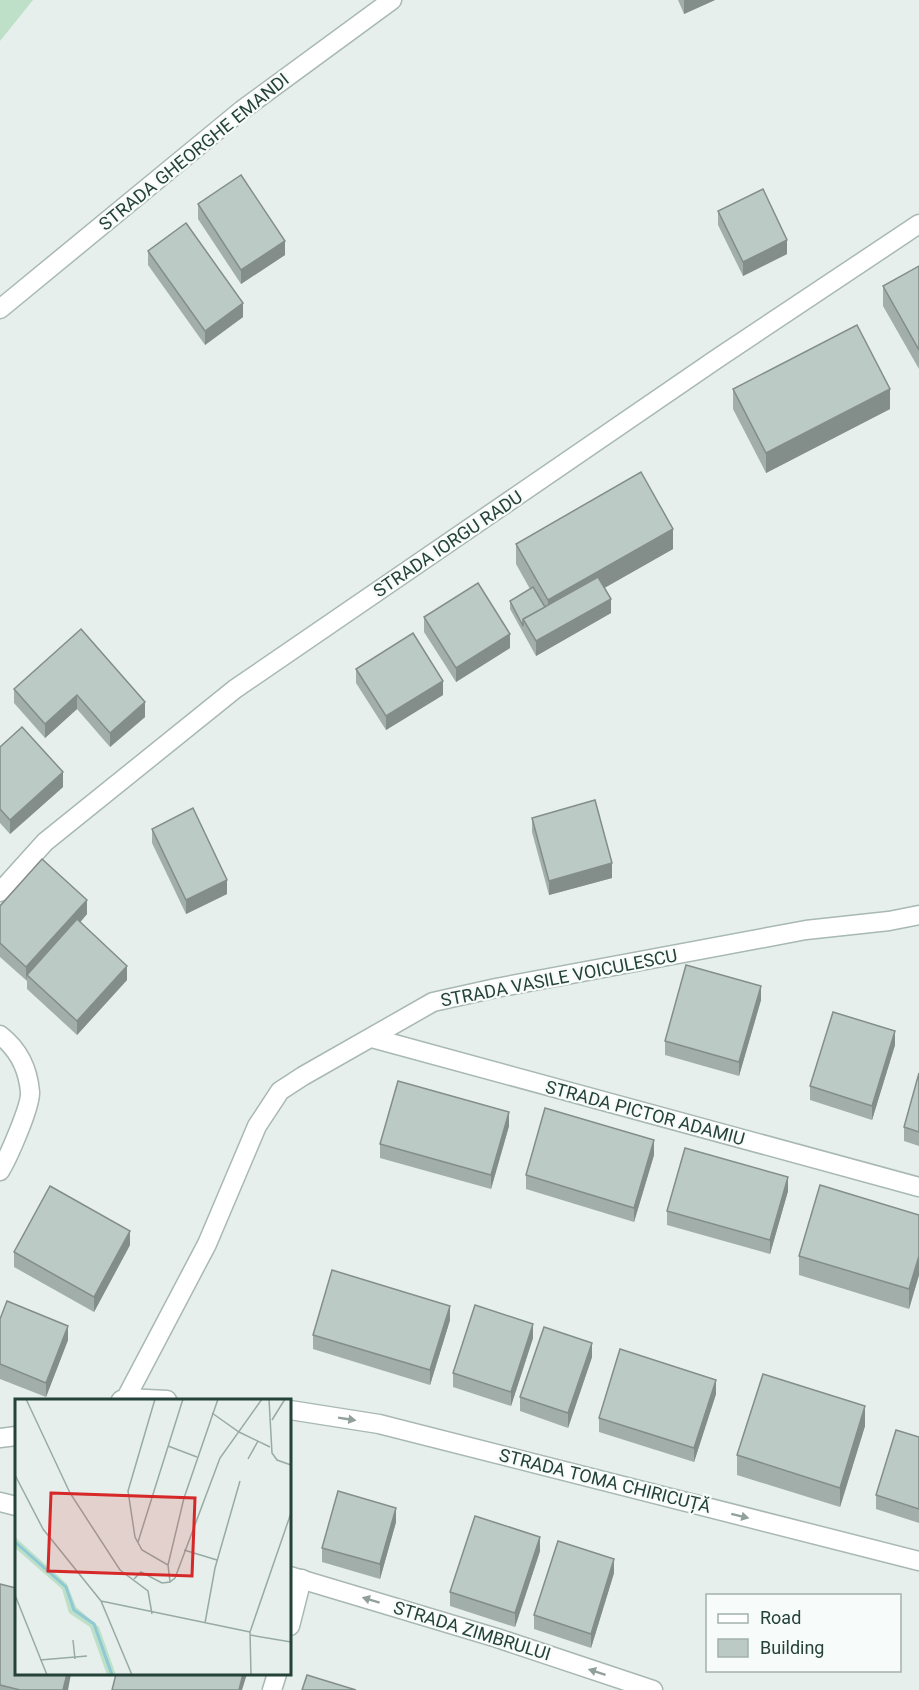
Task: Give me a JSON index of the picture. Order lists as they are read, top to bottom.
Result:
{
  "streets": {
    "street": [
      "STRADA GHEORGHE EMANDI",
      "STRADA IORGU RADU",
      "STRADA VASILE VOICULESCU",
      "STRADA PICTOR ADAMIU",
      "STRADA TOMA CHIRICUȚĂ",
      "STRADA ZIMBRULUI"
    ]
  },
  "crossings": [
    ["STRADA VASILE VOICULESCU", "STRADA PICTOR ADAMIU"]
  ],
  "one_way": ["STRADA TOMA CHIRICUȚĂ", "STRADA ZIMBRULUI"],
  "legend": ["Road", "Building"]
}
